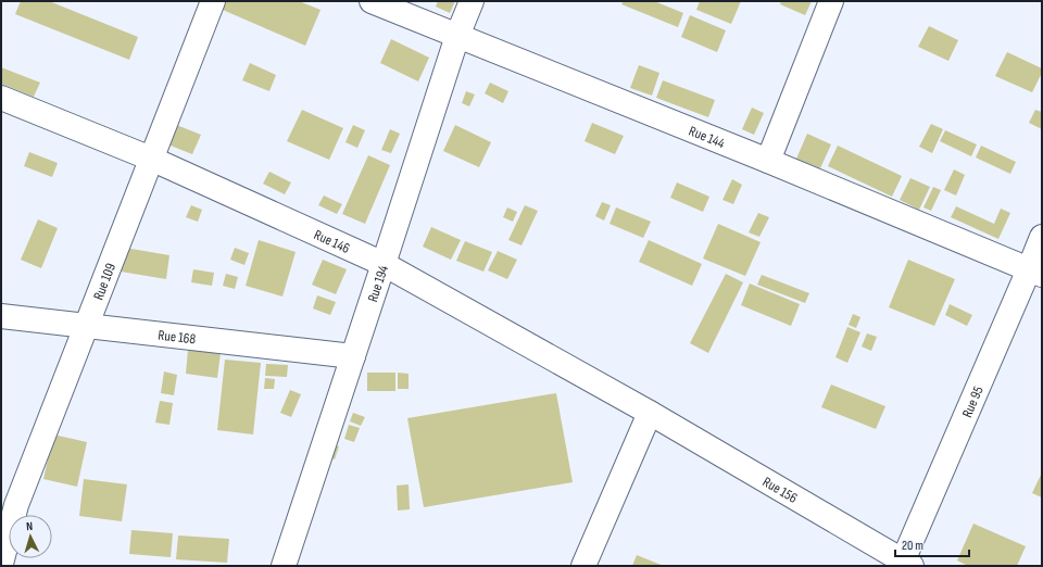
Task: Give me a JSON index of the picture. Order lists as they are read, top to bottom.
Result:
{
  "streets": {
    "street": [
      "Rue 144",
      "Rue 146",
      "Rue 109",
      "Rue 194",
      "Rue 168",
      "Rue 95",
      "Rue 156"
    ]
  },
  "crossings": [
    ["Rue 144", "Rue 194"],
    ["Rue 144", "Rue 95"],
    ["Rue 146", "Rue 109"],
    ["Rue 146", "Rue 194"],
    ["Rue 146", "Rue 156"],
    ["Rue 109", "Rue 168"],
    ["Rue 194", "Rue 168"],
    ["Rue 95", "Rue 156"]
  ],
  "scale_bar": "20 m",
  "north": "top"
}
